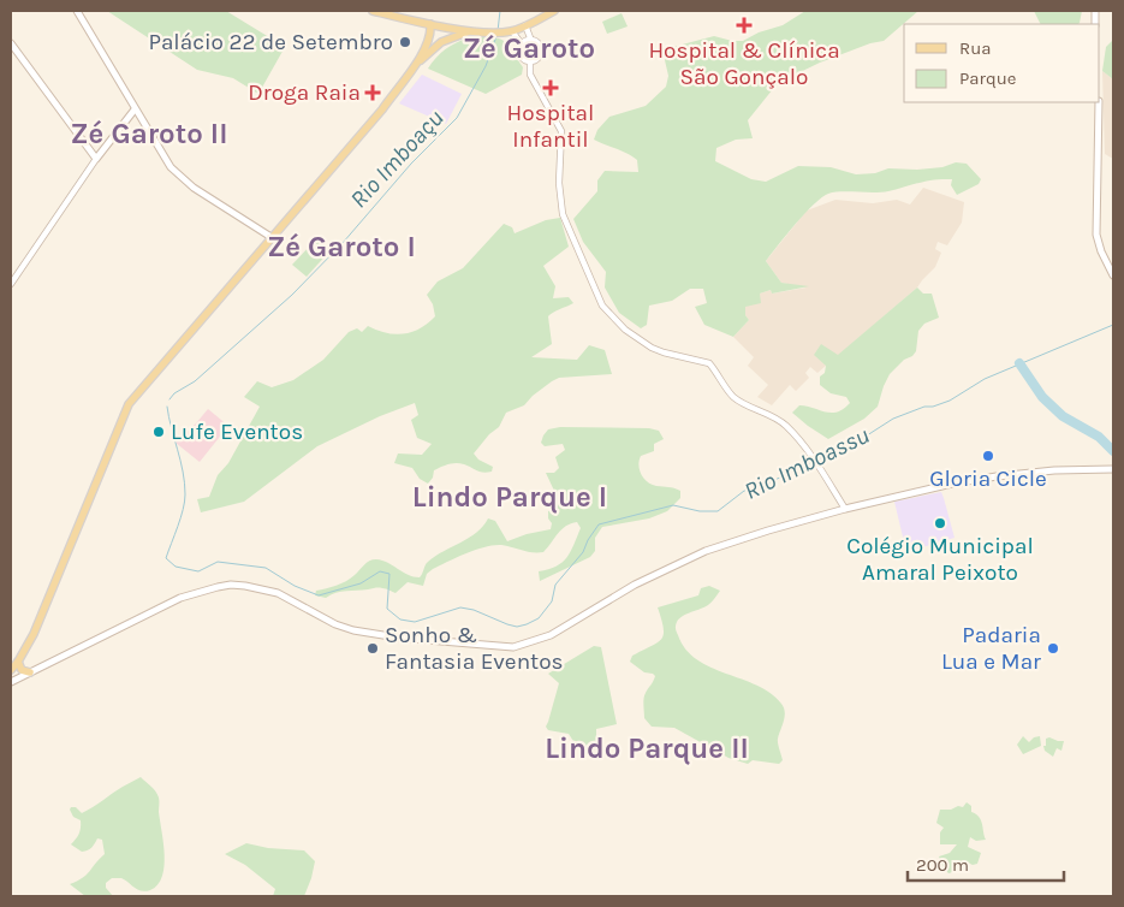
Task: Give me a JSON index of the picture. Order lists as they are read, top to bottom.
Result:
{
  "districts": [
    "Zé Garoto",
    "Zé Garoto II",
    "Zé Garoto I",
    "Lindo Parque I",
    "Lindo Parque II"
  ],
  "water": ["Rio Imboaçu", "Rio Imboassu"],
  "places": {
    "health": ["Hospital & Clínica São Gonçalo", "Hospital Infantil", "Droga Raia"],
    "other": [
      "Palácio 22 de Setembro",
      "Lufe Eventos",
      "Gloria Cicle",
      "Colégio Municipal Amaral Peixoto",
      "Sonho & Fantasia Eventos",
      "Padaria Lua e Mar"
    ]
  },
  "legend": ["Rua", "Parque"],
  "scale_bar": "200 m"
}
